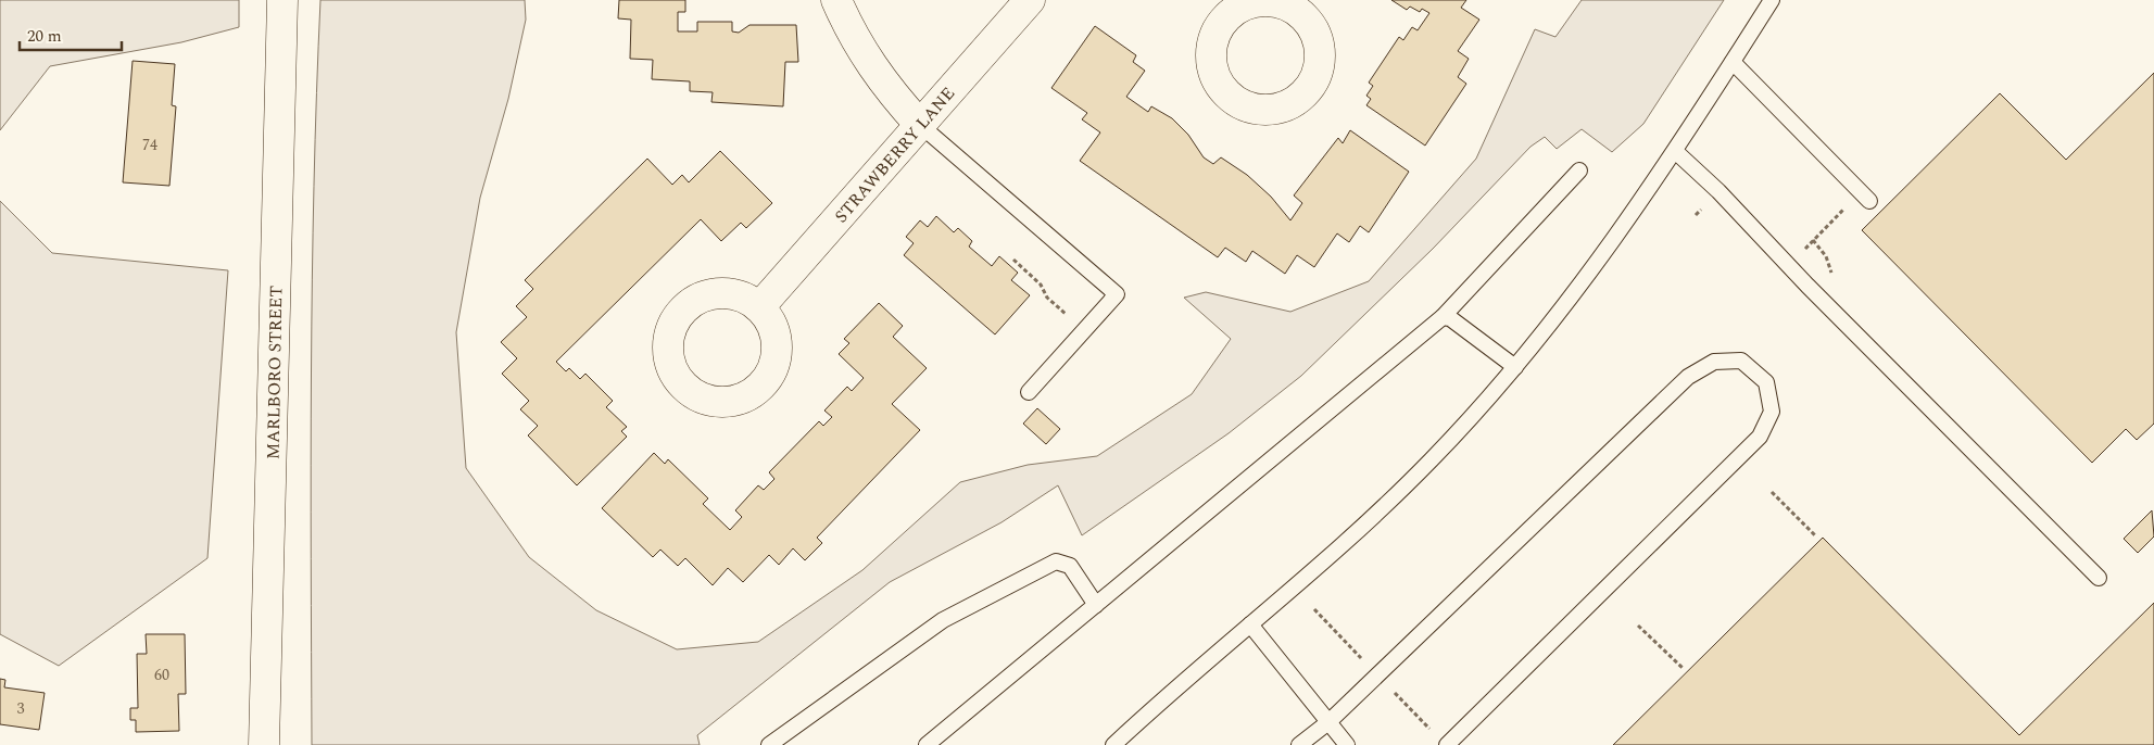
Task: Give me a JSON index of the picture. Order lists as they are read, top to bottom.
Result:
{
  "streets": {
    "street": ["STRAWBERRY LANE", "MARLBORO STREET"]
  },
  "house_numbers": ["74", "60", "3"],
  "scale_bar": "20 m"
}
